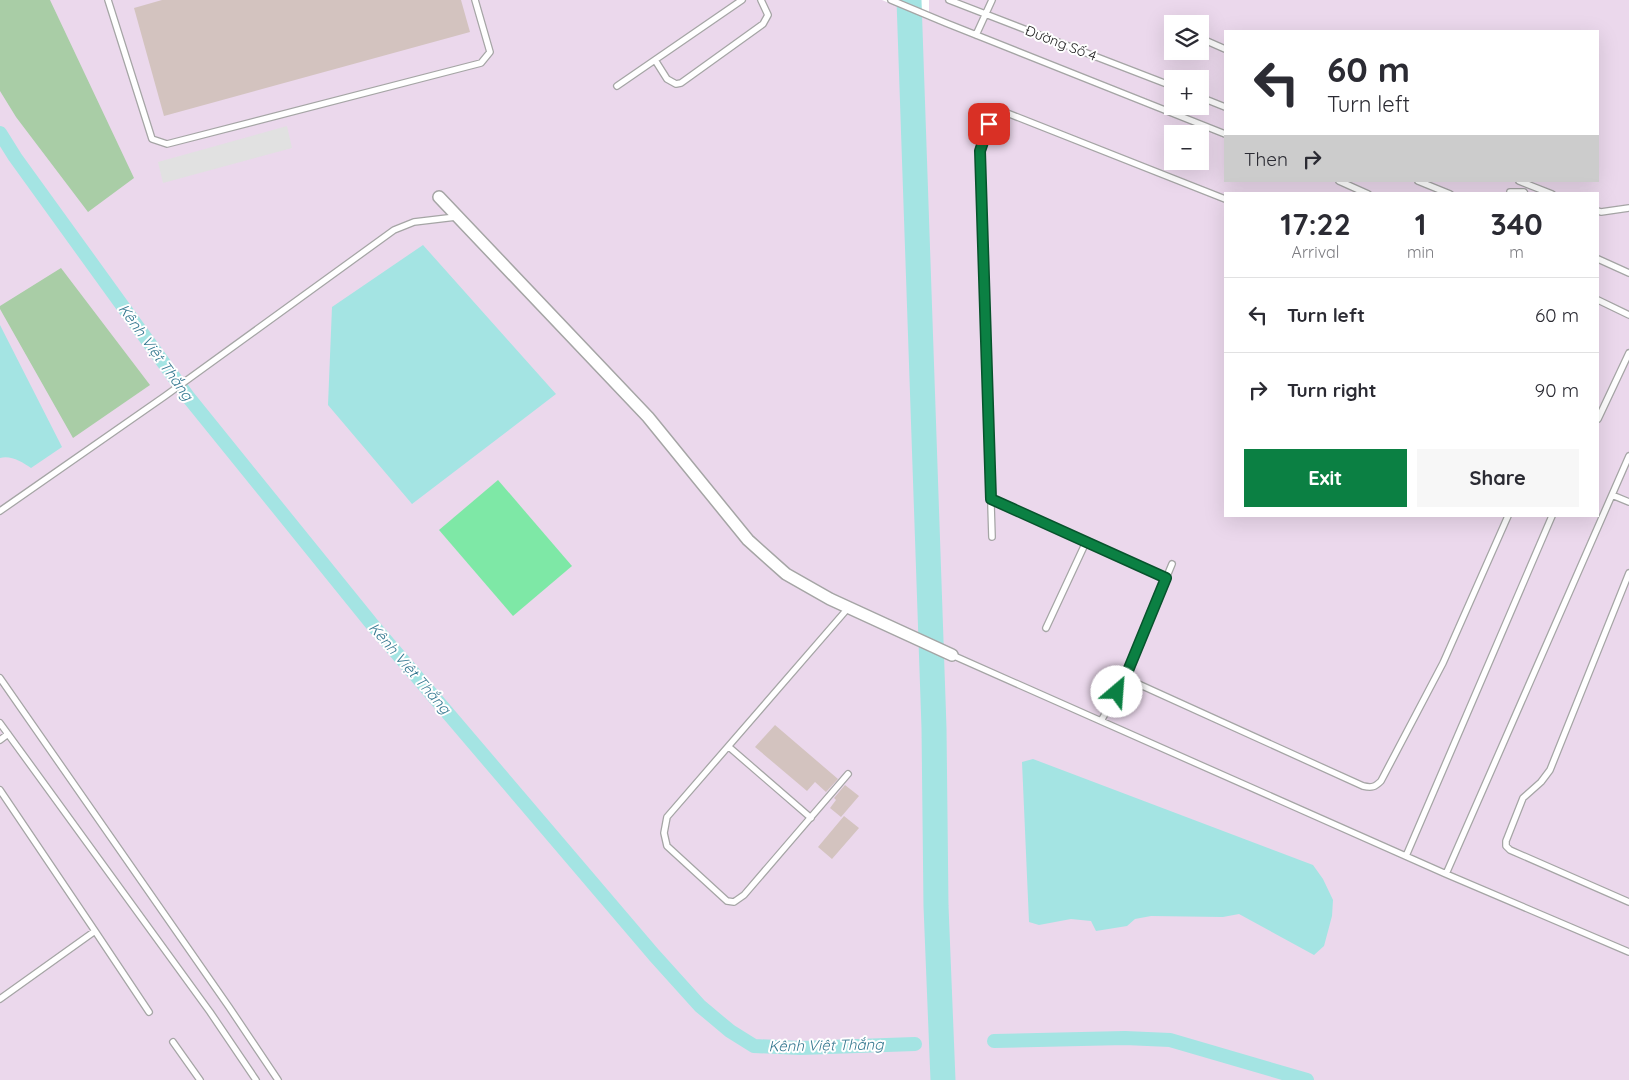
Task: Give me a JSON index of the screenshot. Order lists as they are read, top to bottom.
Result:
{
  "streets": {
    "lane": ["Đường Số 4"]
  },
  "water": ["Kênh Việt Thắng"],
  "page": {
    "map_buttons": ["+", "−"],
    "turn": ["60 m", "Turn left"],
    "then": "Then",
    "eta": [
      "17:22",
      "Arrival",
      "1",
      "min",
      "340",
      "m"
    ],
    "list": [
      {
        "name": "Turn left",
        "value": "60 m"
      },
      {
        "name": "Turn right",
        "value": "90 m"
      }
    ],
    "buttons": ["Exit", "Share"]
  }
}
